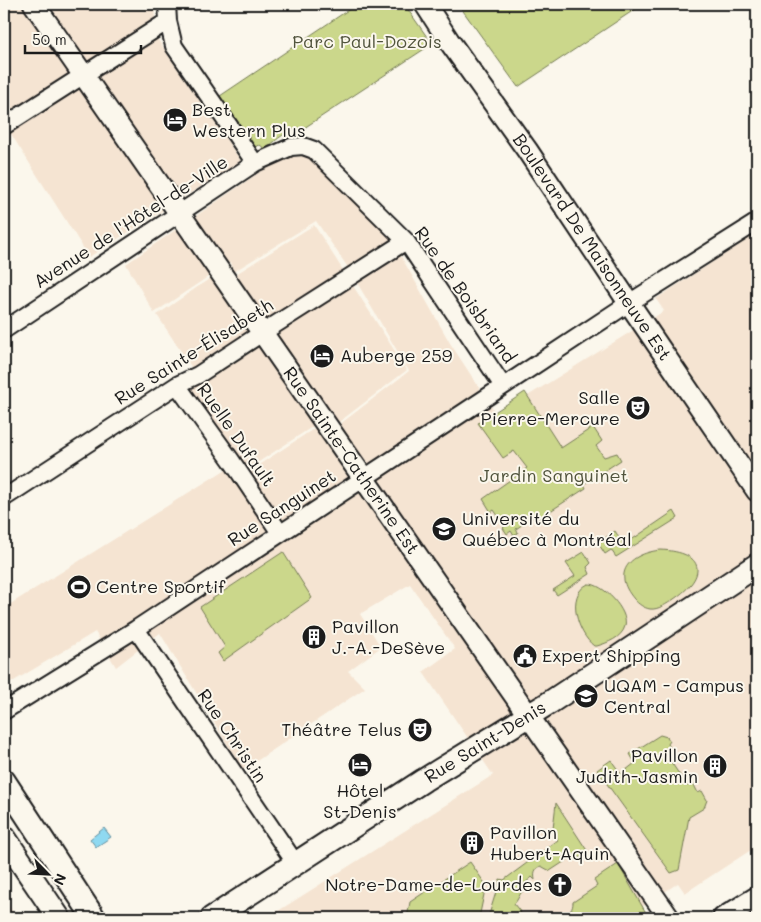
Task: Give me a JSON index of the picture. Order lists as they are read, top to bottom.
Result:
{
  "streets": {
    "main road": ["Rue Saint-Denis"],
    "street": [
      "Avenue de l'Hôtel-de-Ville",
      "Boulevard De Maisonneuve Est",
      "Rue de Boisbriand",
      "Rue Sainte-Élisabeth",
      "Ruelle Dufault",
      "Rue Sainte-Catherine Est",
      "Rue Sanguinet",
      "Rue Christin"
    ]
  },
  "crossings": [
    ["Avenue de l'Hôtel-de-Ville", "Rue de Boisbriand"],
    ["Avenue de l'Hôtel-de-Ville", "Rue Sainte-Catherine Est"],
    ["Boulevard De Maisonneuve Est", "Rue Sanguinet"],
    ["Rue de Boisbriand", "Rue Sainte-Élisabeth"],
    ["Rue de Boisbriand", "Rue Sanguinet"],
    ["Rue Sainte-Élisabeth", "Ruelle Dufault"],
    ["Rue Sainte-Élisabeth", "Rue Sainte-Catherine Est"],
    ["Ruelle Dufault", "Rue Sanguinet"],
    ["Rue Sainte-Catherine Est", "Rue Sanguinet"],
    ["Rue Sainte-Catherine Est", "Rue Saint-Denis"],
    ["Rue Sanguinet", "Rue Christin"],
    ["Rue Christin", "Rue Saint-Denis"]
  ],
  "parks": ["Parc Paul-Dozois", "Jardin Sanguinet"],
  "places": {
    "hotel": ["Best Western Plus", "Auberge 259", "Hôtel St-Denis"],
    "theatre": ["Salle Pierre-Mercure", "Théâtre Telus"],
    "school or university": ["Université du Québec à Montréal", "UQAM - Campus Central"],
    "sports": ["Centre Sportif"],
    "building": ["Pavillon J.-A.-DeSève", "Pavillon Judith-Jasmin", "Pavillon Hubert-Aquin"],
    "public building": ["Expert Shipping"],
    "church": ["Notre-Dame-de-Lourdes"]
  },
  "scale_bar": "50 m",
  "north": "bottom right"
}
